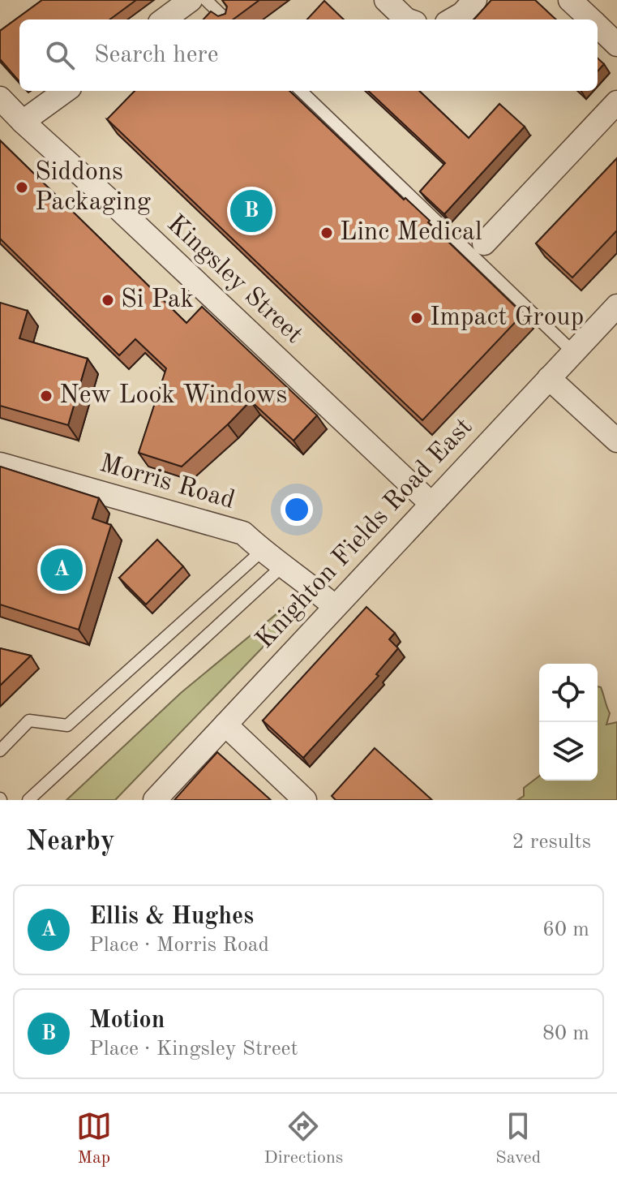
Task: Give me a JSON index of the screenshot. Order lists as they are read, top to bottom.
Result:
{
  "streets": {
    "street": ["Kingsley Street", "Morris Road", "Knighton Fields Road East"]
  },
  "crossings": [
    ["Kingsley Street", "Knighton Fields Road East"],
    ["Morris Road", "Knighton Fields Road East"]
  ],
  "places": [
    "Siddons Packaging",
    "Linc Medical",
    "Si Pak",
    "Impact Group",
    "New Look Windows"
  ],
  "page": {
    "search": "Search here",
    "pins": ["B", "A"],
    "heading": ["Nearby", "2 results"],
    "list": [
      {
        "mark": "A",
        "name": "Ellis & Hughes",
        "note": "Place · Morris Road",
        "value": "60 m"
      },
      {
        "mark": "B",
        "name": "Motion",
        "note": "Place · Kingsley Street",
        "value": "80 m"
      }
    ],
    "nav": ["Map", "Directions", "Saved"]
  }
}
